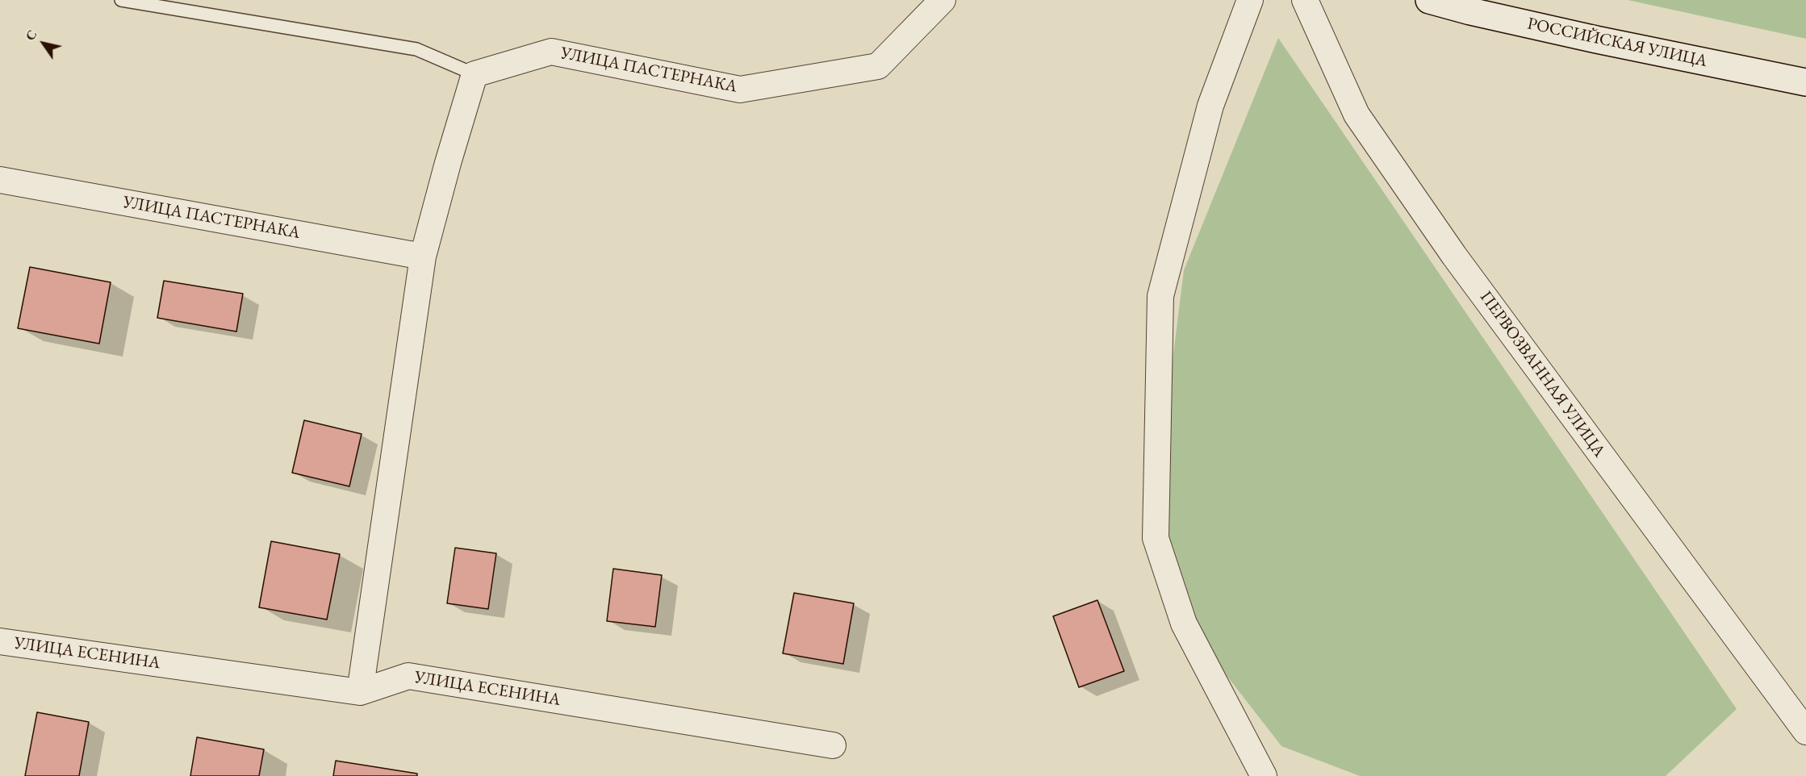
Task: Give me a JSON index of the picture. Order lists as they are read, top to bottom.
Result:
{
  "streets": {
    "street": [
      "РОССИЙСКАЯ УЛИЦА",
      "УЛИЦА ПАСТЕРНАКА",
      "ПЕРВОЗВАННАЯ УЛИЦА",
      "УЛИЦА ЕСЕНИНА"
    ]
  },
  "north": "top left"
}
